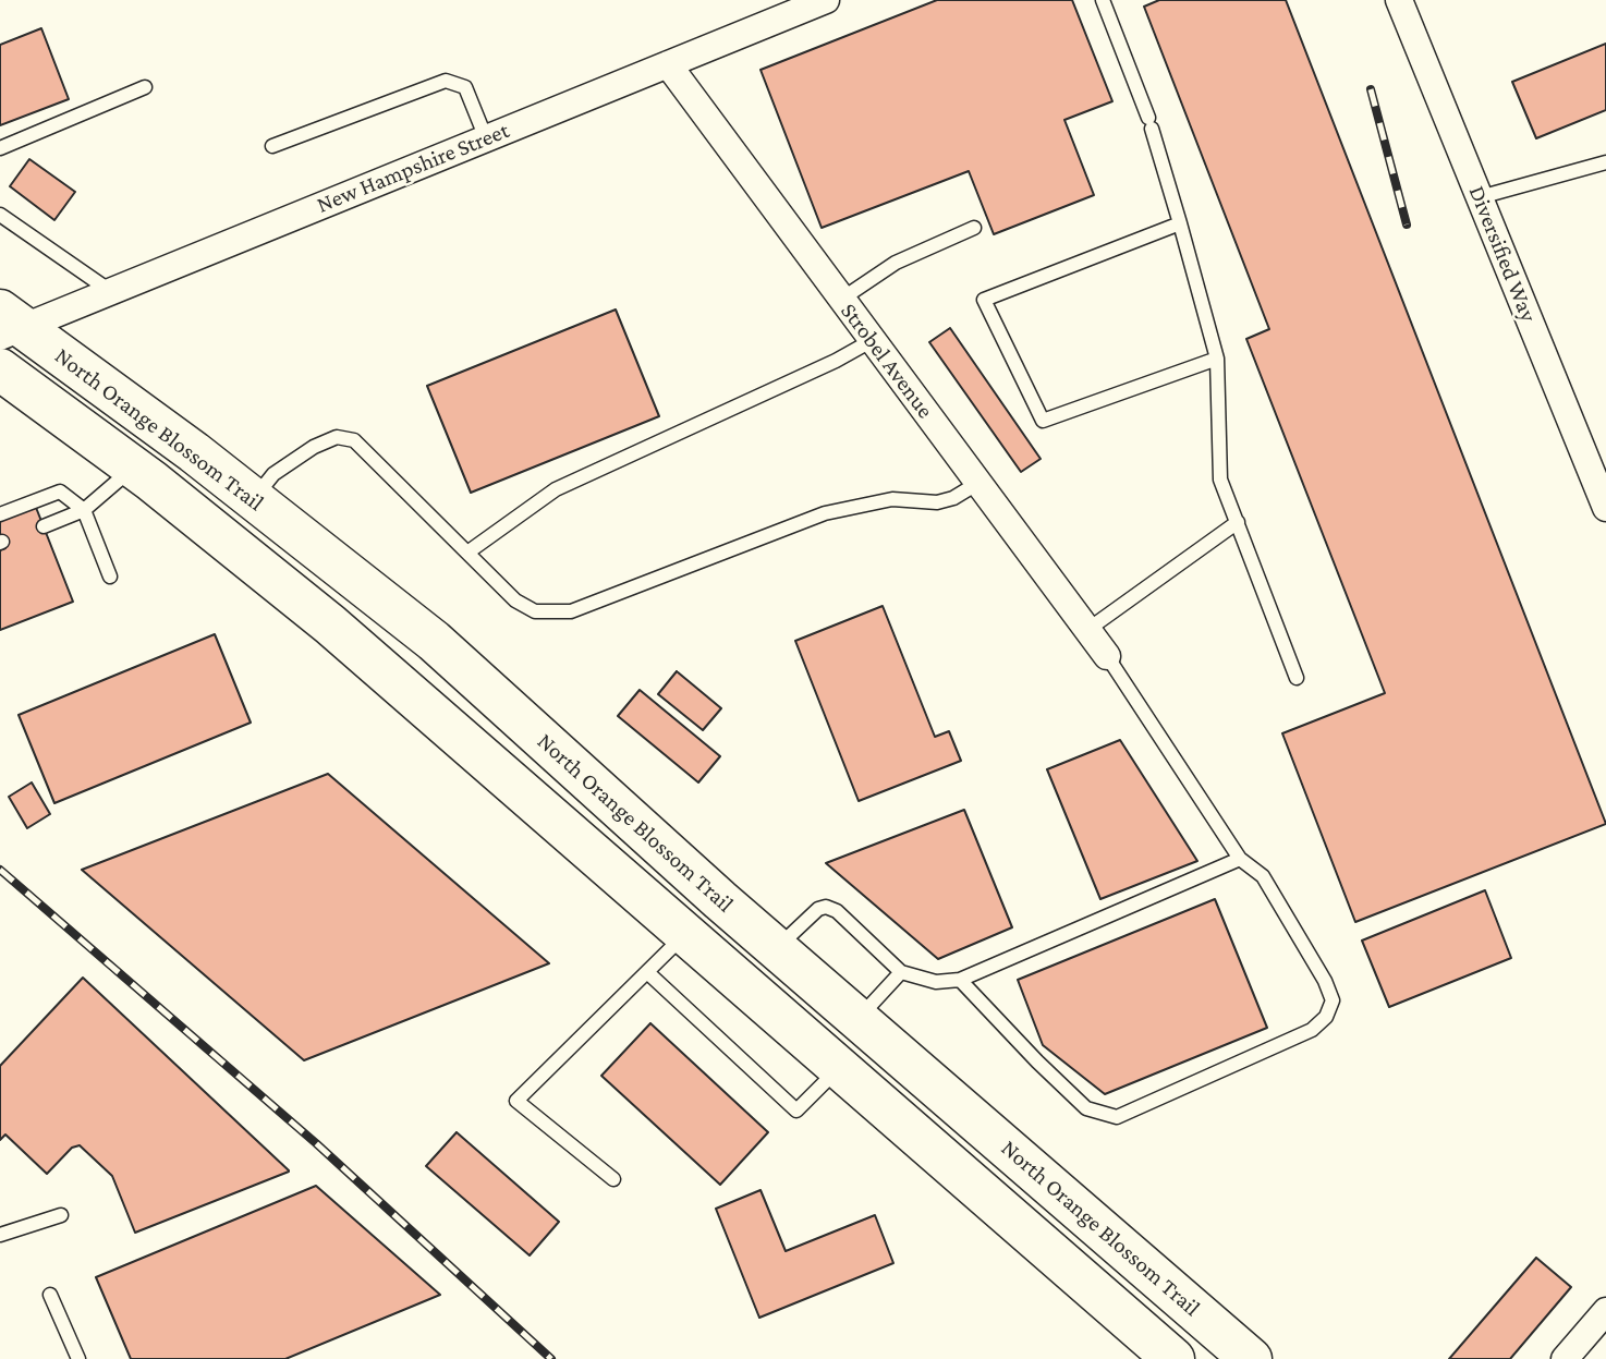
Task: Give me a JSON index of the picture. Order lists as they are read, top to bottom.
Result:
{
  "streets": {
    "main road": ["North Orange Blossom Trail"],
    "street": ["New Hampshire Street", "Diversified Way", "Strobel Avenue"]
  },
  "crossings": [
    ["New Hampshire Street", "Strobel Avenue"],
    ["New Hampshire Street", "North Orange Blossom Trail"]
  ]
}
